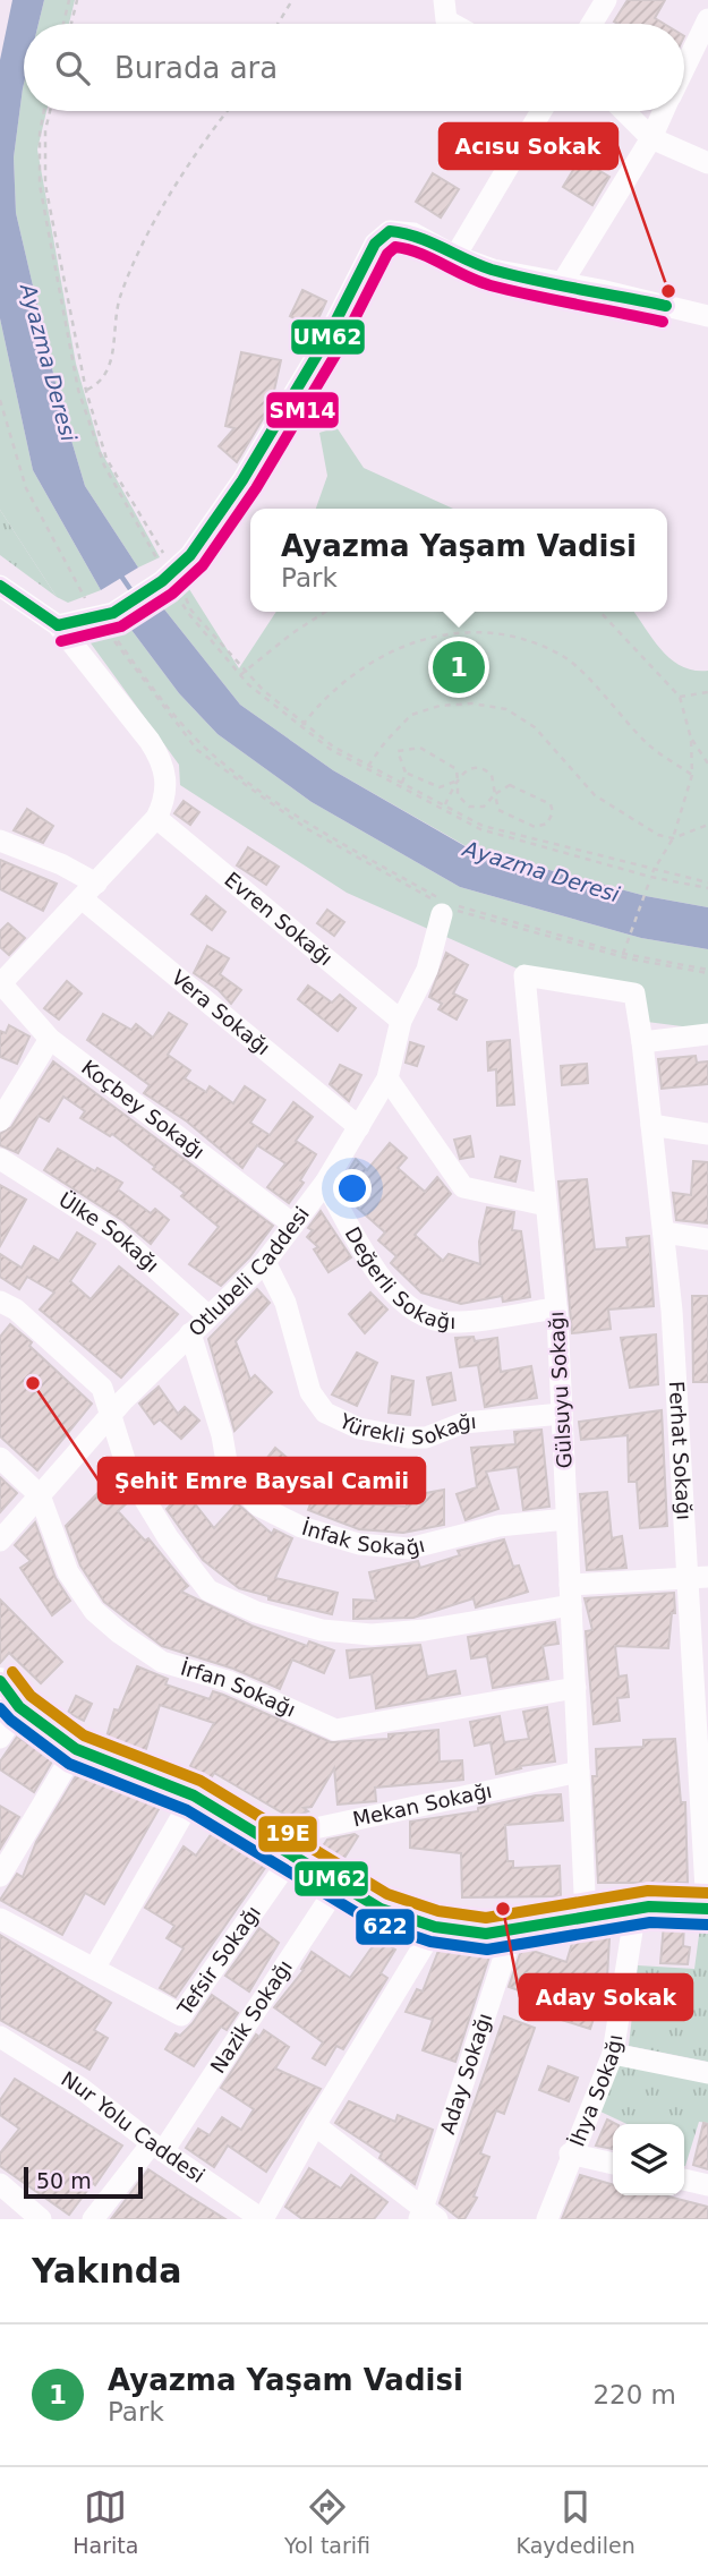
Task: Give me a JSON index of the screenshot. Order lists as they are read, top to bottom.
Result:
{
  "streets": {
    "street": [
      "Evren Sokağı",
      "Vera Sokağı",
      "Koçbey Sokağı",
      "Ülke Sokağı",
      "Değerli Sokağı",
      "Otlubeli Caddesi",
      "Gülsuyu Sokağı",
      "Yürekli Sokağı",
      "Ferhat Sokağı",
      "İnfak Sokağı",
      "İrfan Sokağı",
      "Mekan Sokağı",
      "Tefsir Sokağı",
      "Nazik Sokağı",
      "Aday Sokağı",
      "İhya Sokağı",
      "Nur Yolu Caddesi"
    ]
  },
  "crossings": [
    ["Evren Sokağı", "Otlubeli Caddesi"],
    ["Vera Sokağı", "Otlubeli Caddesi"],
    ["Koçbey Sokağı", "Otlubeli Caddesi"],
    ["Ülke Sokağı", "Otlubeli Caddesi"],
    ["Değerli Sokağı", "Otlubeli Caddesi"],
    ["Değerli Sokağı", "Gülsuyu Sokağı"],
    ["Otlubeli Caddesi", "Yürekli Sokağı"],
    ["Otlubeli Caddesi", "İnfak Sokağı"],
    ["Otlubeli Caddesi", "İrfan Sokağı"],
    ["Gülsuyu Sokağı", "Yürekli Sokağı"],
    ["Gülsuyu Sokağı", "Ferhat Sokağı"],
    ["Gülsuyu Sokağı", "İnfak Sokağı"],
    ["Gülsuyu Sokağı", "İrfan Sokağı"],
    ["Gülsuyu Sokağı", "Mekan Sokağı"],
    ["Nazik Sokağı", "Nur Yolu Caddesi"]
  ],
  "water": ["Ayazma Deresi"],
  "places": ["Acısu Sokak", "Şehit Emre Baysal Camii", "Aday Sokak"],
  "lines": [
    "transit line UM62",
    "transit line SM14",
    "transit line 19E",
    "transit line 622"
  ],
  "scale_bar": "50 m",
  "page": {
    "search": "Burada ara",
    "popup": ["Ayazma Yaşam Vadisi", "Park"],
    "pins": "1",
    "scale": "50 m",
    "heading": "Yakında",
    "list": [
      {
        "mark": "1",
        "name": "Ayazma Yaşam Vadisi",
        "note": "Park",
        "value": "220 m"
      }
    ],
    "nav": ["Harita", "Yol tarifi", "Kaydedilen"]
  }
}
